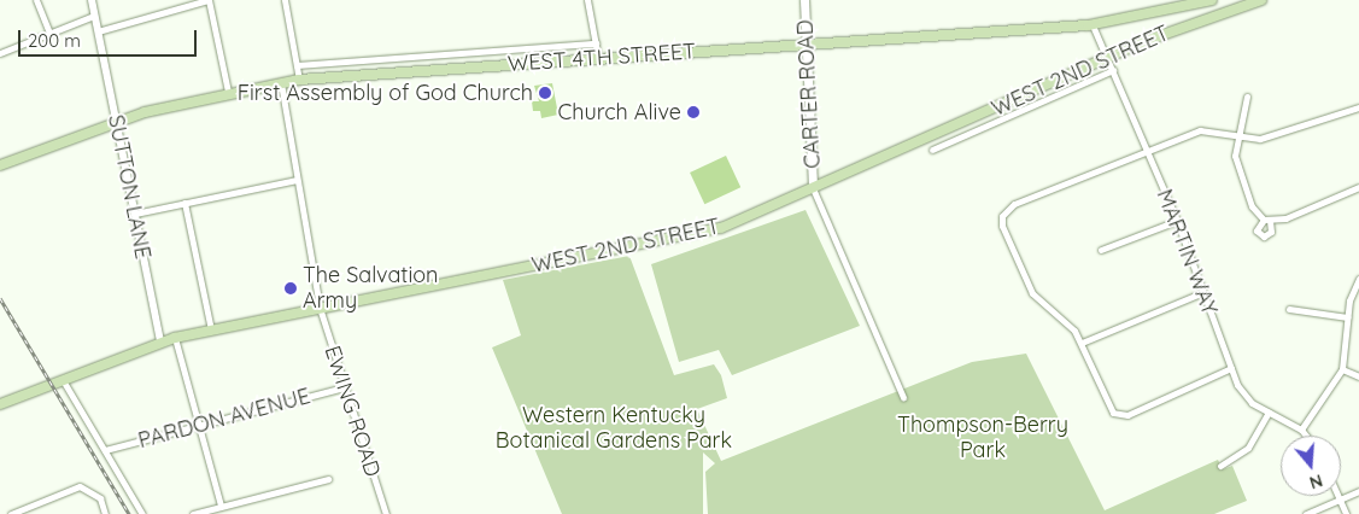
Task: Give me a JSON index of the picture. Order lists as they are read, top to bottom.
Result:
{
  "streets": {
    "main road": ["WEST 4TH STREET", "WEST 2ND STREET", "CARTER ROAD"],
    "street": [
      "SUTTON LANE",
      "MARTIN WAY",
      "EWING ROAD",
      "PARDON AVENUE"
    ]
  },
  "crossings": [
    ["WEST 4TH STREET", "CARTER ROAD"],
    ["WEST 4TH STREET", "SUTTON LANE"],
    ["WEST 4TH STREET", "MARTIN WAY"],
    ["WEST 4TH STREET", "EWING ROAD"],
    ["WEST 2ND STREET", "CARTER ROAD"],
    ["WEST 2ND STREET", "SUTTON LANE"],
    ["WEST 2ND STREET", "MARTIN WAY"],
    ["WEST 2ND STREET", "EWING ROAD"],
    ["EWING ROAD", "PARDON AVENUE"]
  ],
  "parks": ["Western Kentucky Botanical Gardens Park", "Thompson-Berry Park"],
  "places": ["First Assembly of God Church", "Church Alive", "The Salvation Army"],
  "scale_bar": "200 m",
  "north": "bottom"
}
